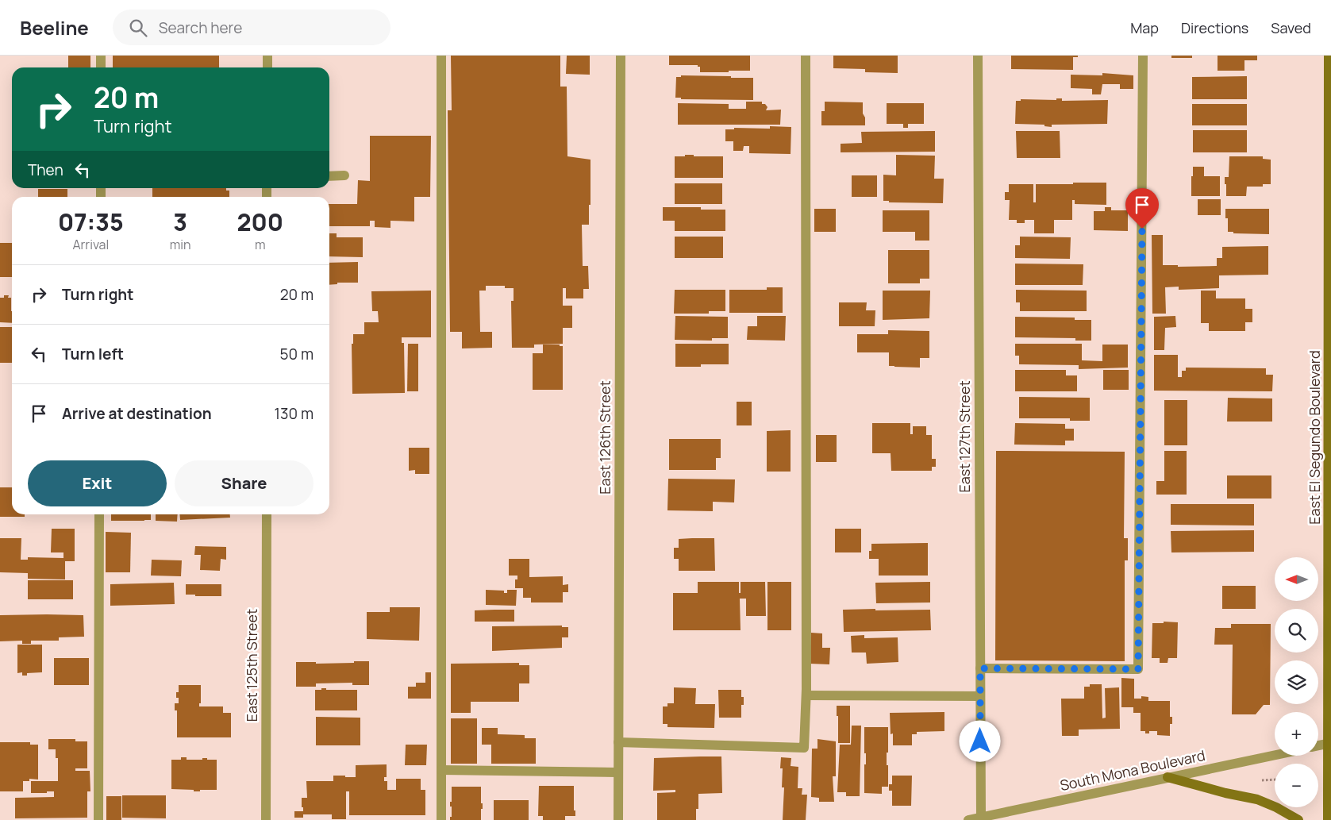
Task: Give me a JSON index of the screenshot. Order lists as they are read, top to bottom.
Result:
{
  "streets": {
    "main road": ["East El Segundo Boulevard"],
    "street": [
      "East 127th Street",
      "East 126th Street",
      "East 125th Street",
      "South Mona Boulevard"
    ]
  },
  "crossings": [
    ["East 127th Street", "South Mona Boulevard"]
  ],
  "north": "left",
  "page": {
    "header": "Beeline",
    "search": "Search here",
    "nav": ["Map", "Directions", "Saved"],
    "turn": ["20 m", "Turn right"],
    "then": "Then",
    "eta": [
      "07:35",
      "Arrival",
      "3",
      "min",
      "200",
      "m"
    ],
    "list": [
      {
        "name": "Turn right",
        "value": "20 m"
      },
      {
        "name": "Turn left",
        "value": "50 m"
      },
      {
        "name": "Arrive at destination",
        "value": "130 m"
      }
    ],
    "buttons": ["Exit", "Share"],
    "map_buttons": ["+", "−"]
  }
}
